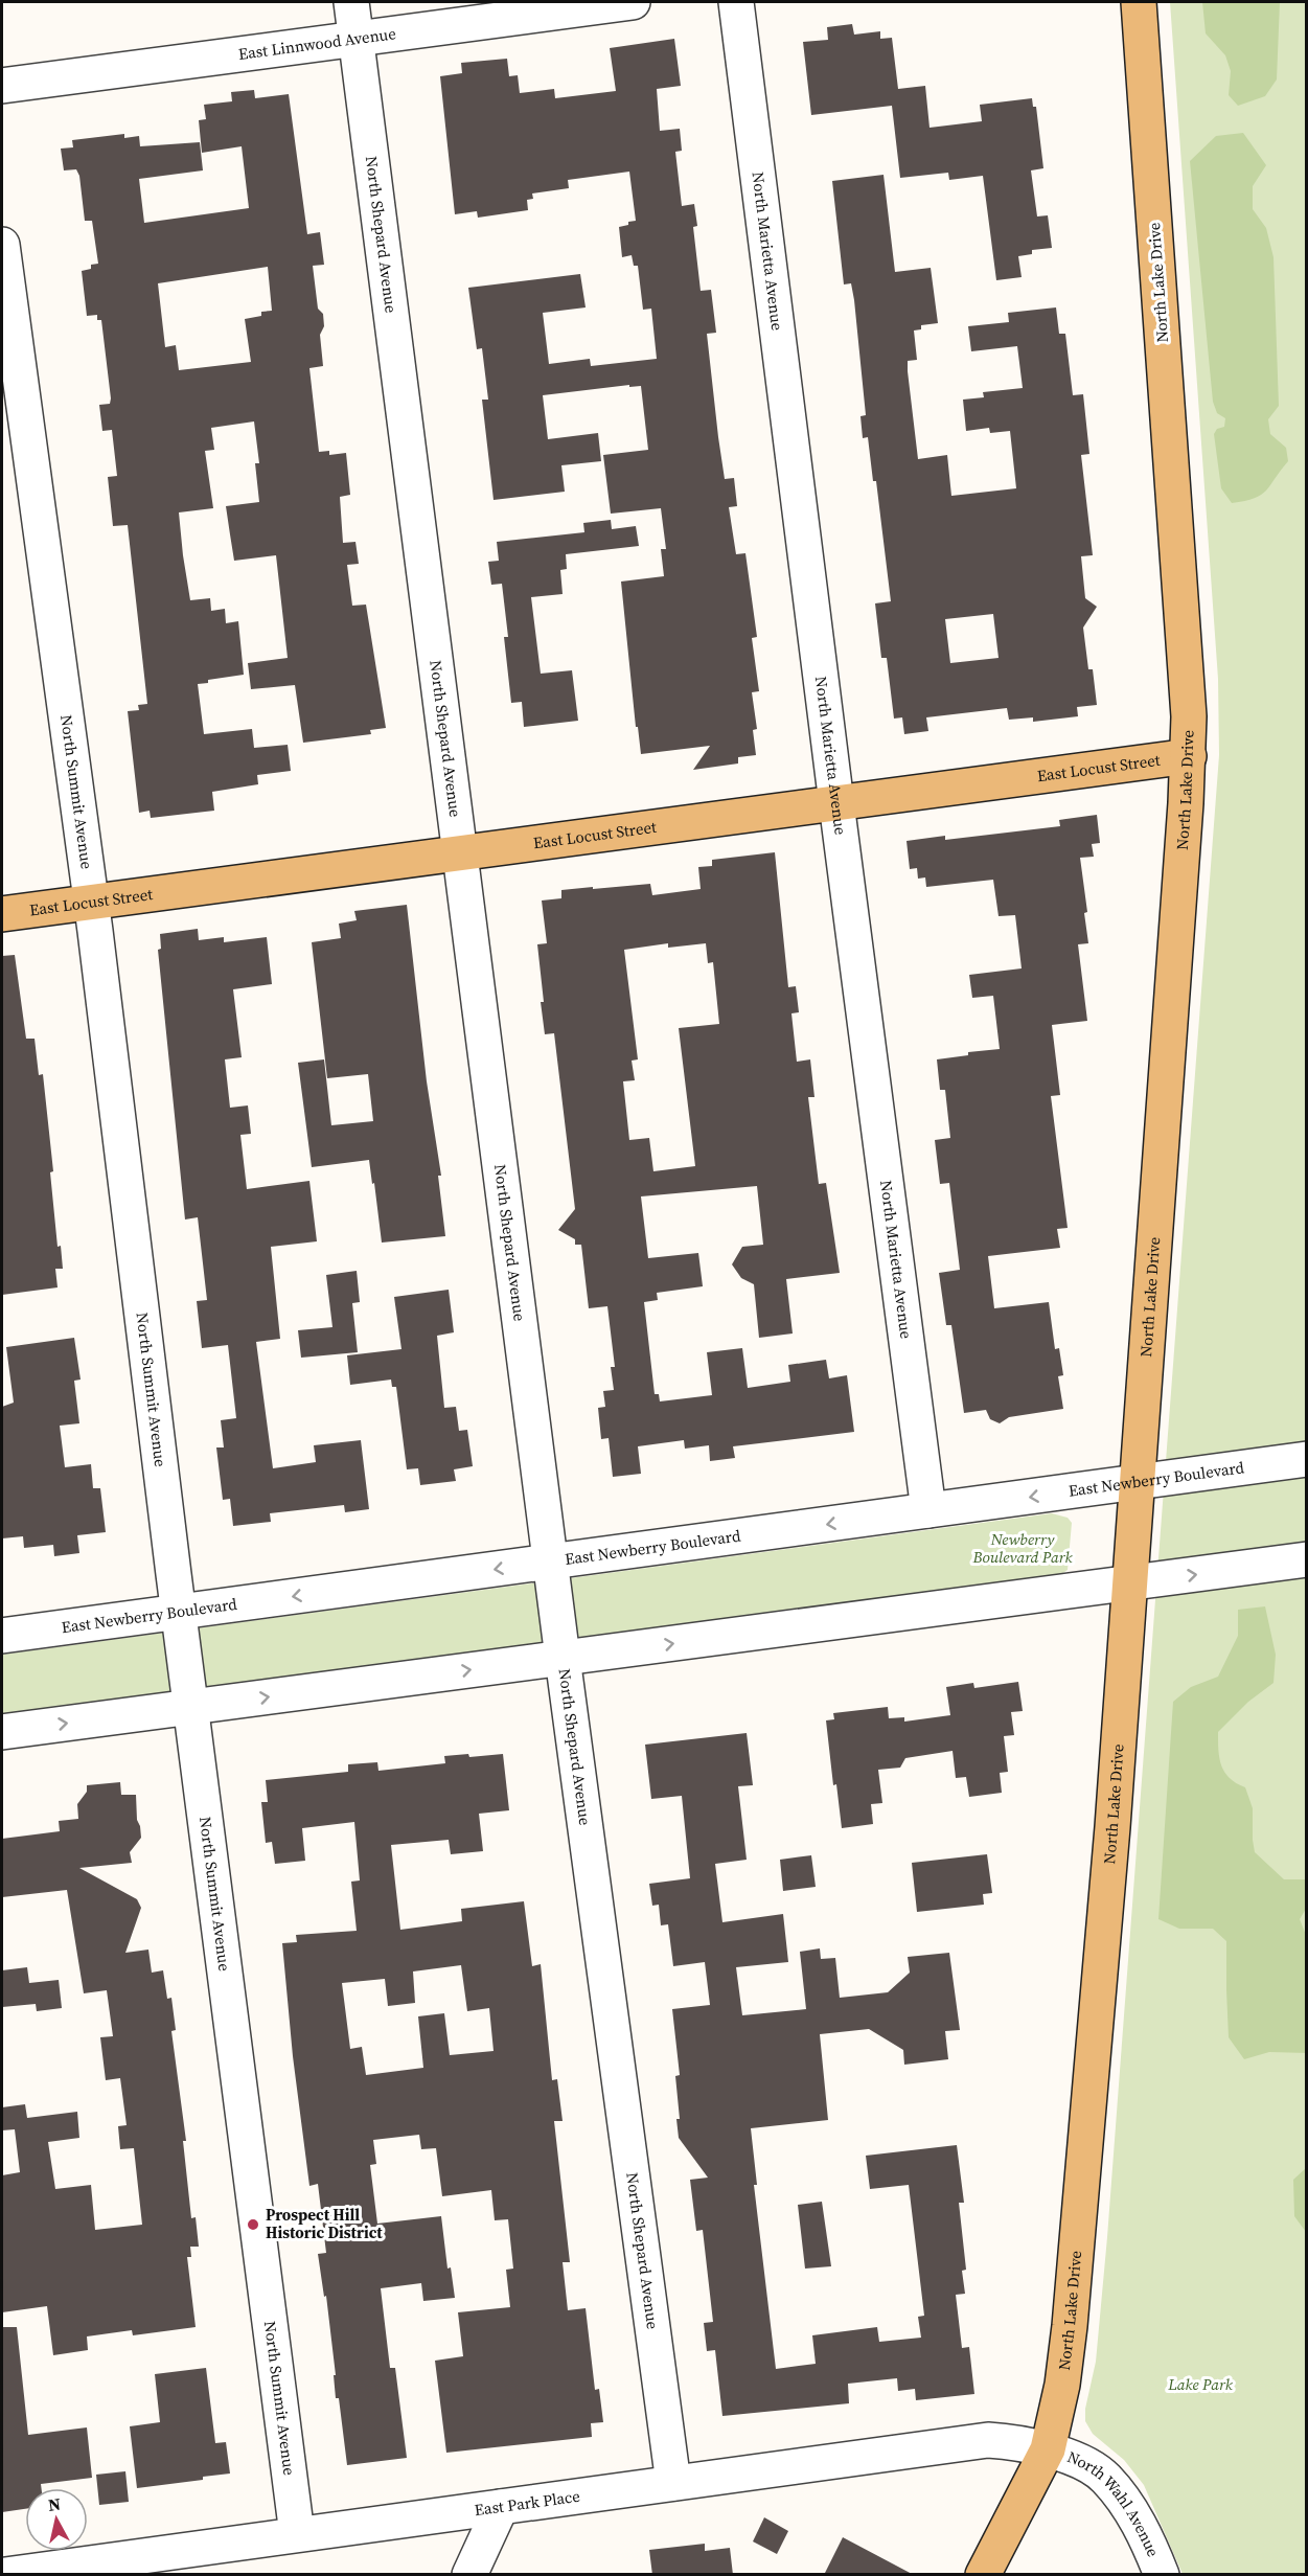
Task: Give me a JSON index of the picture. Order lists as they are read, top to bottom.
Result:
{
  "streets": {
    "main road": ["North Lake Drive", "East Locust Street"],
    "street": [
      "East Linnwood Avenue",
      "North Shepard Avenue",
      "North Marietta Avenue",
      "North Summit Avenue",
      "East Newberry Boulevard",
      "East Park Place",
      "North Wahl Avenue"
    ]
  },
  "crossings": [
    ["East Linnwood Avenue", "North Shepard Avenue"],
    ["North Shepard Avenue", "East Locust Street"],
    ["North Shepard Avenue", "East Newberry Boulevard"],
    ["North Shepard Avenue", "East Park Place"],
    ["North Marietta Avenue", "East Locust Street"],
    ["North Marietta Avenue", "East Newberry Boulevard"],
    ["North Lake Drive", "East Locust Street"],
    ["North Lake Drive", "East Newberry Boulevard"],
    ["North Lake Drive", "East Park Place"],
    ["North Lake Drive", "North Wahl Avenue"],
    ["East Locust Street", "North Summit Avenue"],
    ["North Summit Avenue", "East Newberry Boulevard"],
    ["North Summit Avenue", "East Park Place"],
    ["East Park Place", "North Wahl Avenue"]
  ],
  "parks": ["Newberry Boulevard Park", "Lake Park"],
  "places": ["Prospect Hill Historic District"],
  "north": "top"
}
